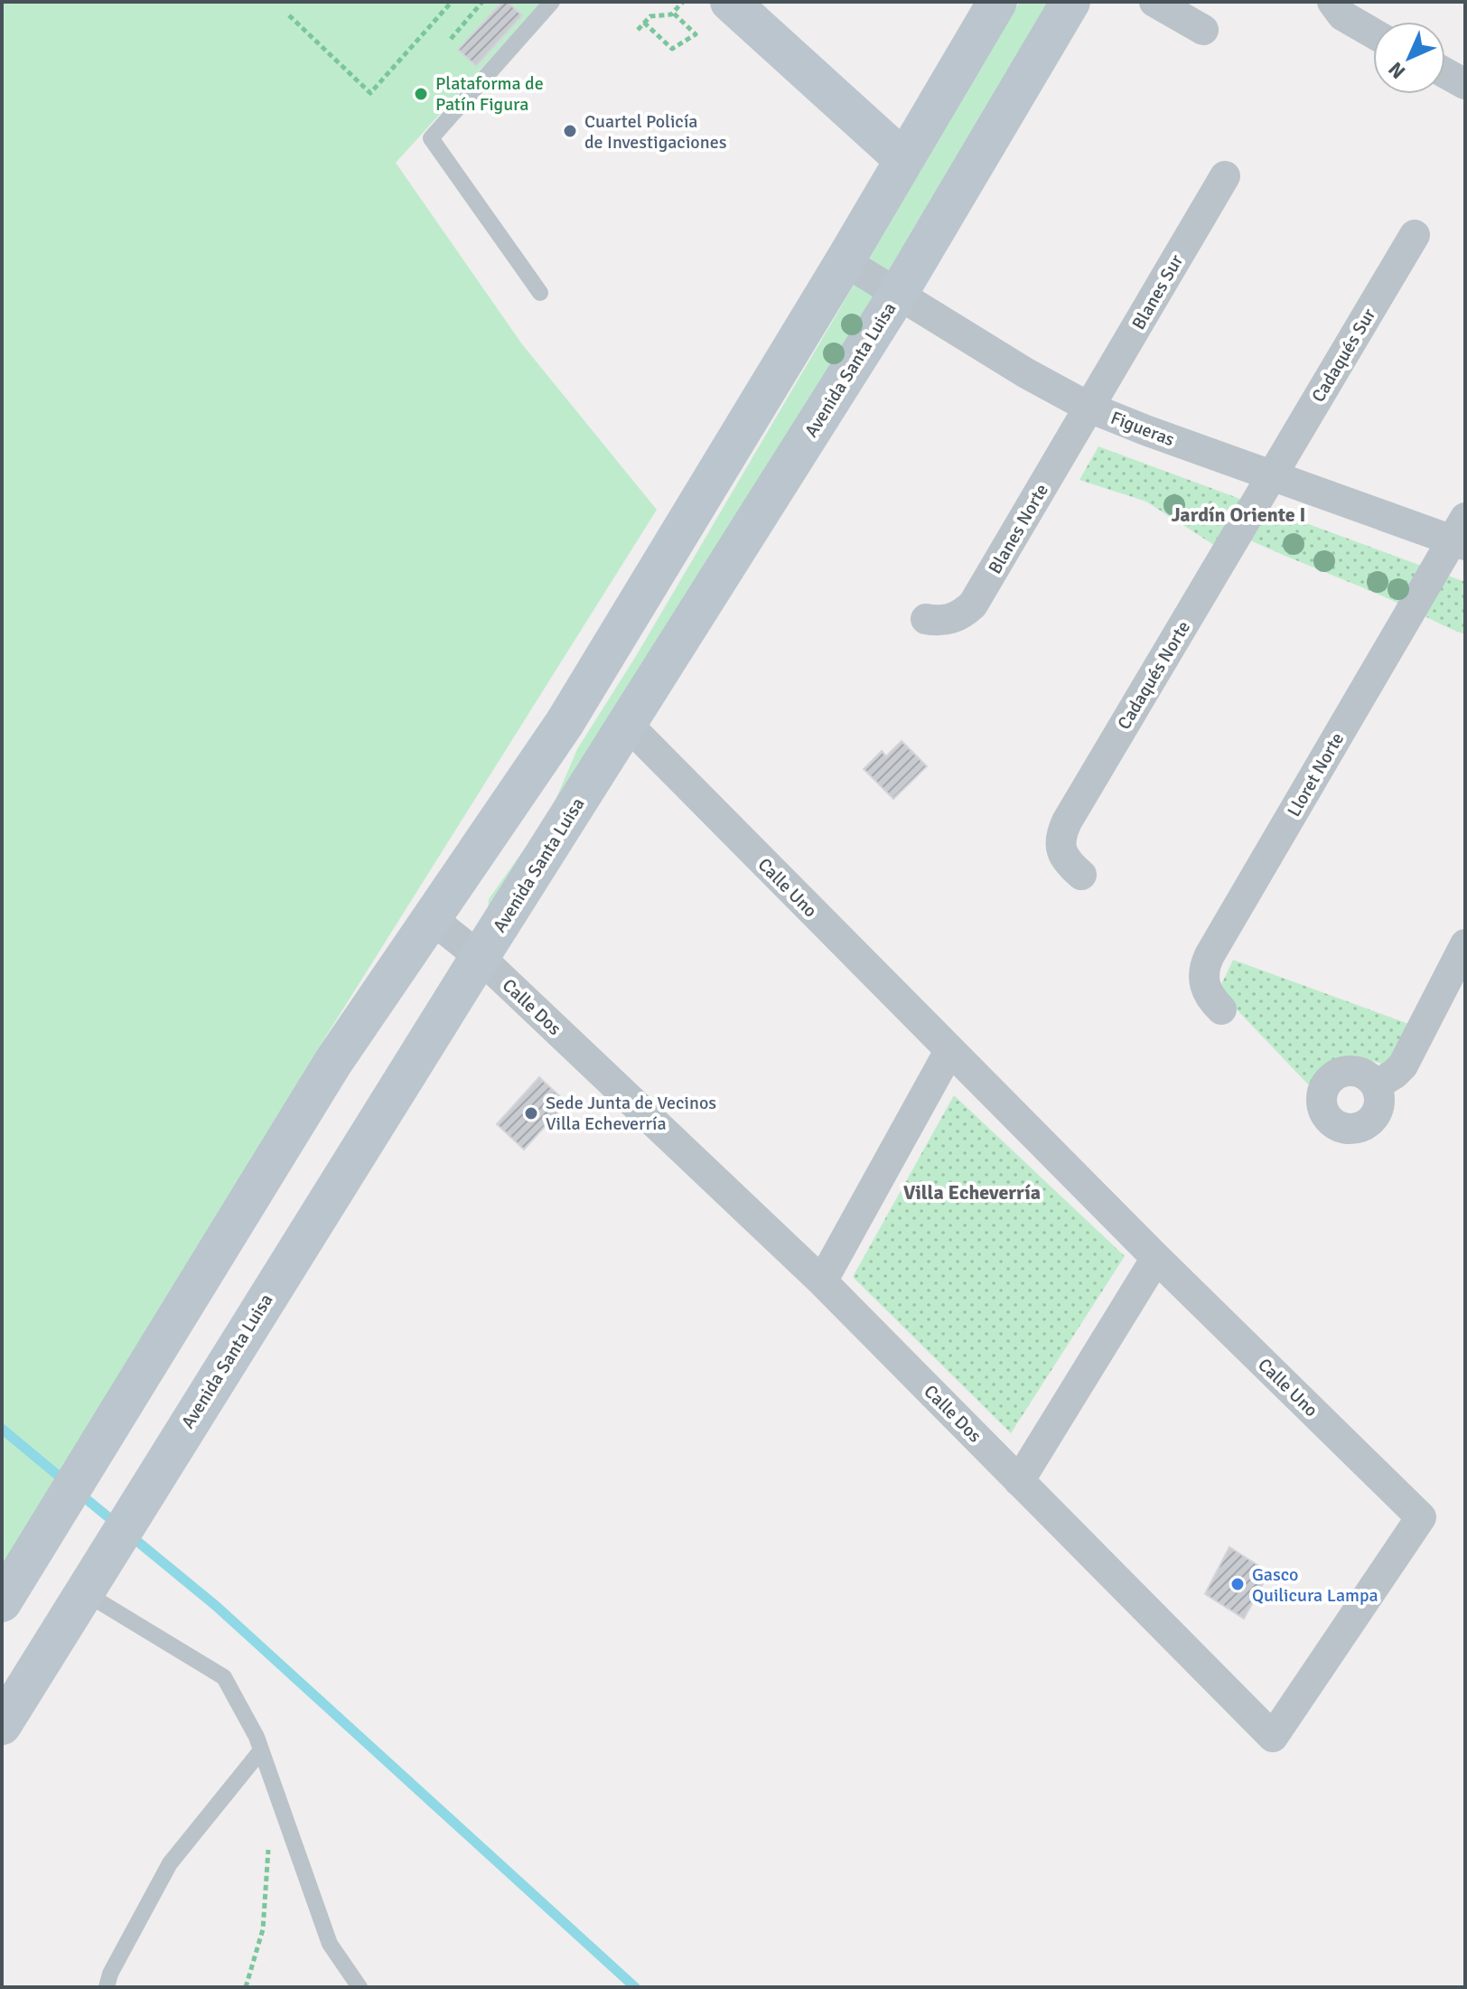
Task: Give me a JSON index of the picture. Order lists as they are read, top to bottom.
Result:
{
  "streets": {
    "main road": ["Avenida Santa Luisa"],
    "street": [
      "Blanes Sur",
      "Cadaqués Sur",
      "Figueras",
      "Blanes Norte",
      "Cadaqués Norte",
      "Lloret Norte",
      "Calle Uno",
      "Calle Dos"
    ]
  },
  "crossings": [
    ["Blanes Sur", "Figueras"],
    ["Blanes Sur", "Blanes Norte"],
    ["Cadaqués Sur", "Figueras"],
    ["Cadaqués Sur", "Cadaqués Norte"],
    ["Avenida Santa Luisa", "Figueras"],
    ["Avenida Santa Luisa", "Calle Uno"],
    ["Avenida Santa Luisa", "Calle Dos"],
    ["Figueras", "Blanes Norte"],
    ["Figueras", "Cadaqués Norte"],
    ["Figueras", "Lloret Norte"],
    ["Calle Uno", "Calle Dos"]
  ],
  "districts": ["Jardín Oriente I", "Villa Echeverría"],
  "places": [
    "Plataforma de Patín Figura",
    "Cuartel Policía de Investigaciones",
    "Sede Junta de Vecinos Villa Echeverría",
    "Gasco Quilicura Lampa"
  ],
  "north": "bottom left"
}
